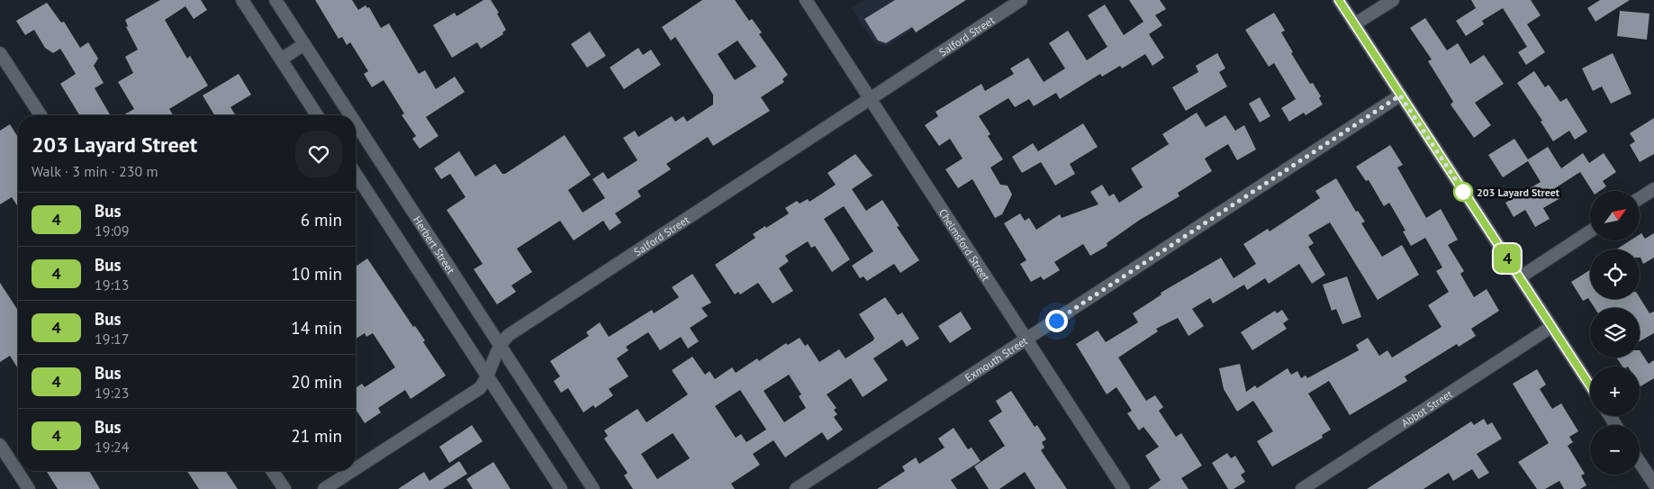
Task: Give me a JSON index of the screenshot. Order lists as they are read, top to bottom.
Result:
{
  "streets": {
    "street": [
      "Salford Street",
      "Chelmsford Street",
      "Herbert Street",
      "Exmouth Street",
      "Abbot Street"
    ]
  },
  "crossings": [
    ["Salford Street", "Chelmsford Street"],
    ["Salford Street", "Herbert Street"],
    ["Chelmsford Street", "Exmouth Street"]
  ],
  "places": ["203 Layard Street"],
  "lines": ["bus line 4"],
  "north": "top right",
  "page": {
    "on_map": "4",
    "heading": ["203 Layard Street", "Walk · 3 min · 230 m"],
    "map_buttons": ["+", "−"],
    "list": [
      {
        "mark": "4",
        "name": "Bus",
        "note": "19:09",
        "value": "6 min"
      },
      {
        "mark": "4",
        "name": "Bus",
        "note": "19:13",
        "value": "10 min"
      },
      {
        "mark": "4",
        "name": "Bus",
        "note": "19:17",
        "value": "14 min"
      },
      {
        "mark": "4",
        "name": "Bus",
        "note": "19:23",
        "value": "20 min"
      },
      {
        "mark": "4",
        "name": "Bus",
        "note": "19:24",
        "value": "21 min"
      }
    ]
  }
}
